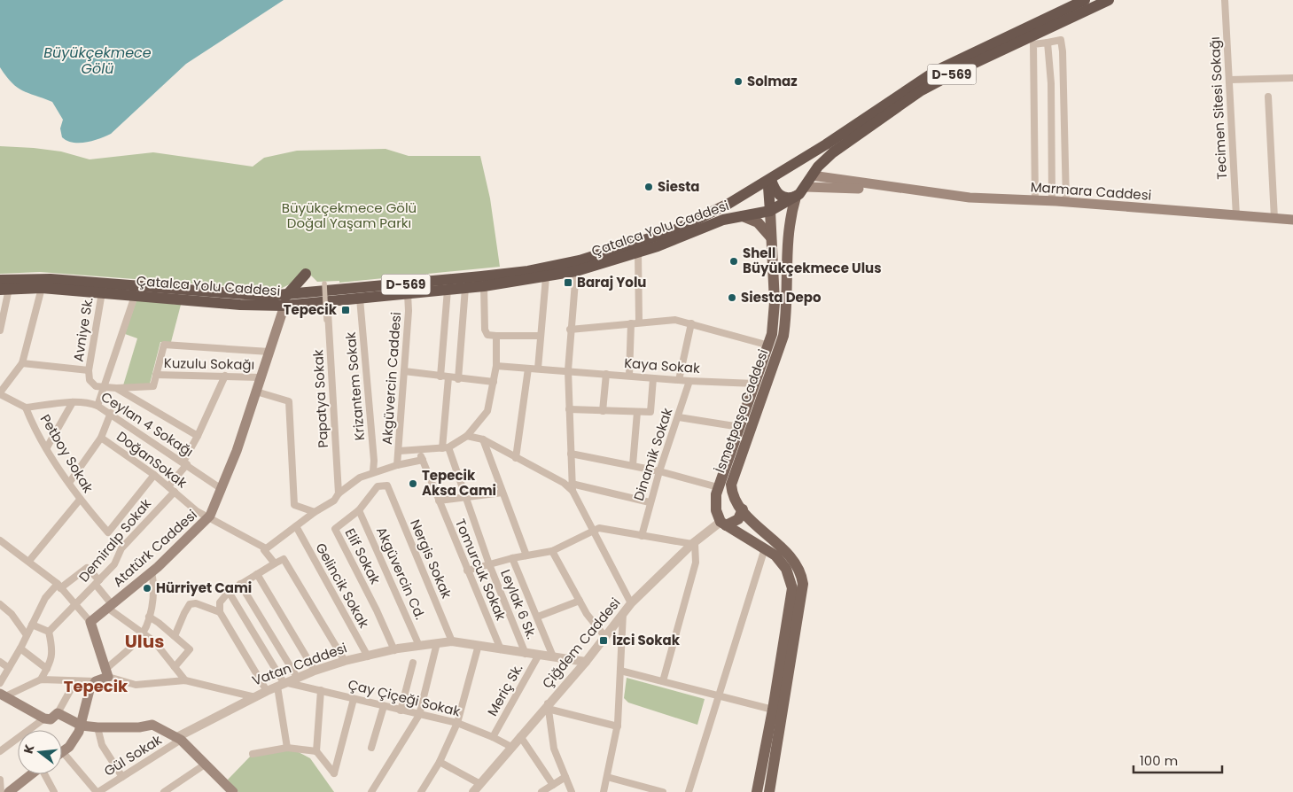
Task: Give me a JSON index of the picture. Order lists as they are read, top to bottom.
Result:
{
  "streets": {
    "highway": ["D-569", "Çatalca Yolu Caddesi"],
    "main road": ["Marmara Caddesi", "İsmetpaşa Caddesi", "Atatürk Caddesi"],
    "street": [
      "Tecimen Sitesi Sokağı",
      "Avniye Sk.",
      "Kuzulu Sokağı",
      "Kaya Sokak",
      "Akgüvercin Caddesi",
      "Krizantem Sokak",
      "Papatya Sokak",
      "Ceylan 4 Sokağı",
      "Petboy Sokak",
      "Dinamik Sokak",
      "DoğanSokak",
      "Demiralp Sokak",
      "Elif Sokak",
      "Nergis Sokak",
      "Tomurcuk Sokak",
      "Akgüvercin Cd.",
      "Gelincik Sokak",
      "Leylak 6 Sk.",
      "Çiğdem Caddesi",
      "Vatan Caddesi",
      "Meriç Sk.",
      "Çay Çiçeği Sokak",
      "Gül Sokak"
    ]
  },
  "crossings": [
    ["Tecimen Sitesi Sokağı", "Marmara Caddesi"],
    ["Çatalca Yolu Caddesi", "Avniye Sk."],
    ["Çatalca Yolu Caddesi", "Akgüvercin Caddesi"],
    ["Çatalca Yolu Caddesi", "Krizantem Sokak"],
    ["Çatalca Yolu Caddesi", "Papatya Sokak"],
    ["Çatalca Yolu Caddesi", "İsmetpaşa Caddesi"],
    ["Çatalca Yolu Caddesi", "Atatürk Caddesi"],
    ["Kuzulu Sokağı", "Demiralp Sokak"],
    ["Kuzulu Sokağı", "Atatürk Caddesi"],
    ["Kaya Sokak", "İsmetpaşa Caddesi"],
    ["Kaya Sokak", "Dinamik Sokak"],
    ["İsmetpaşa Caddesi", "Çiğdem Caddesi"],
    ["Ceylan 4 Sokağı", "Petboy Sokak"],
    ["Ceylan 4 Sokağı", "Demiralp Sokak"],
    ["Ceylan 4 Sokağı", "Atatürk Caddesi"],
    ["Petboy Sokak", "DoğanSokak"],
    ["DoğanSokak", "Demiralp Sokak"],
    ["DoğanSokak", "Atatürk Caddesi"],
    ["Elif Sokak", "Nergis Sokak"],
    ["Elif Sokak", "Akgüvercin Cd."],
    ["Elif Sokak", "Vatan Caddesi"],
    ["Nergis Sokak", "Vatan Caddesi"],
    ["Tomurcuk Sokak", "Vatan Caddesi"],
    ["Akgüvercin Cd.", "Vatan Caddesi"],
    ["Gelincik Sokak", "Vatan Caddesi"],
    ["Leylak 6 Sk.", "Vatan Caddesi"],
    ["Çiğdem Caddesi", "Vatan Caddesi"],
    ["Çiğdem Caddesi", "Çay Çiçeği Sokak"],
    ["Vatan Caddesi", "Meriç Sk."],
    ["Vatan Caddesi", "Çay Çiçeği Sokak"],
    ["Meriç Sk.", "Çay Çiçeği Sokak"]
  ],
  "districts": ["Ulus", "Tepecik"],
  "water": ["Büyükçekmece Gölü"],
  "parks": ["Büyükçekmece Gölü Doğal Yaşam Parkı"],
  "places": {
    "other": [
      "Solmaz",
      "Siesta",
      "Shell Büyükçekmece Ulus",
      "Siesta Depo",
      "Tepecik Aksa Cami",
      "Hürriyet Cami"
    ],
    "transit": ["Baraj Yolu", "Tepecik", "İzci Sokak"]
  },
  "scale_bar": "100 m",
  "north": "left"
}
